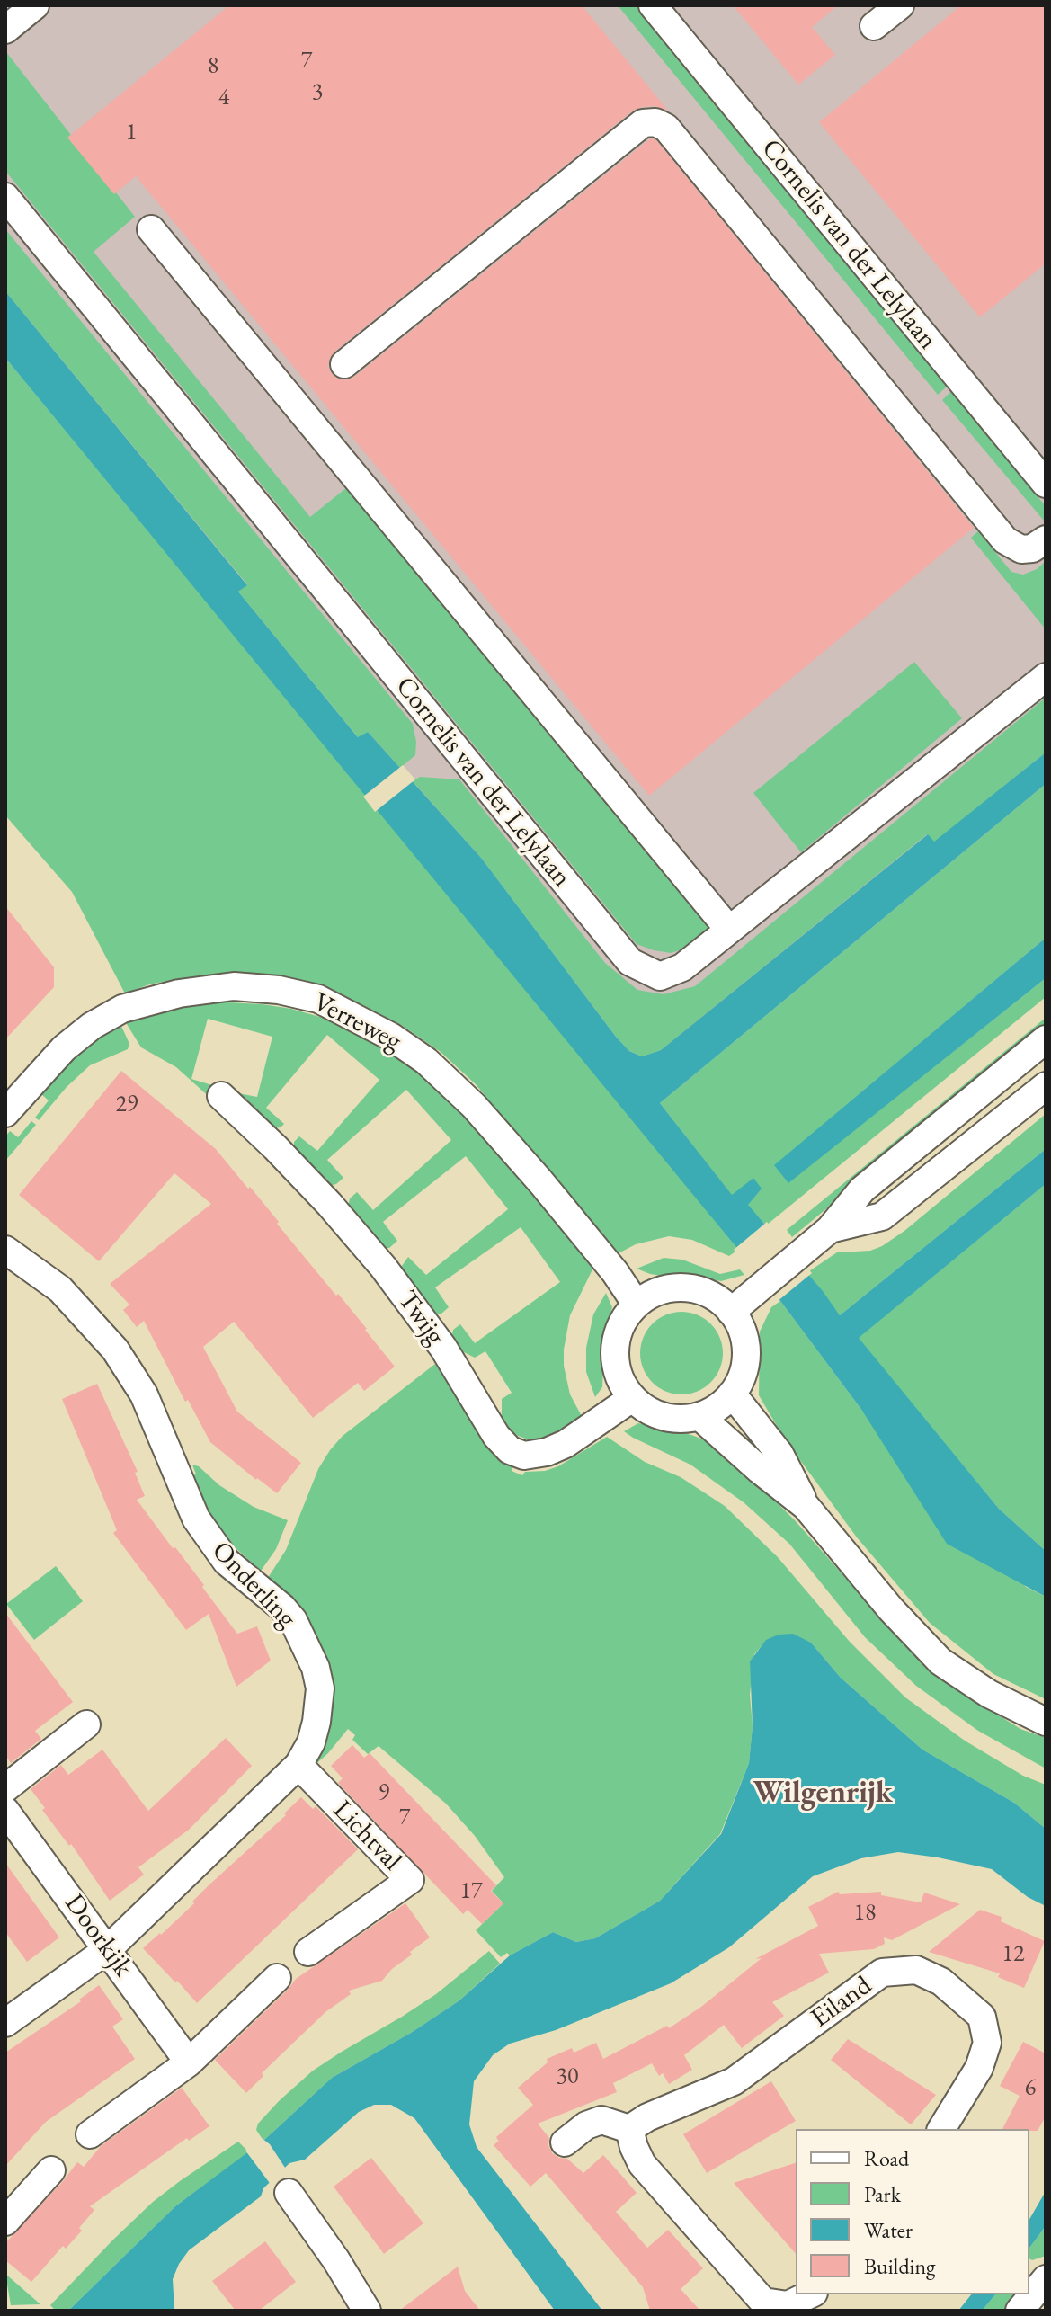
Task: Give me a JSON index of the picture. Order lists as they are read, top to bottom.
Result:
{
  "streets": {
    "street": [
      "Cornelis van der Lelylaan",
      "Verreweg",
      "Twijg",
      "Onderling",
      "Lichtval",
      "Doorkijk",
      "Eiland"
    ]
  },
  "crossings": [
    ["Verreweg", "Twijg"],
    ["Onderling", "Lichtval"],
    ["Onderling", "Doorkijk"]
  ],
  "districts": ["Wilgenrijk"],
  "house_numbers": [
    "7",
    "8",
    "3",
    "4",
    "1",
    "29",
    "9",
    "7",
    "17",
    "18",
    "12",
    "30",
    "6"
  ],
  "legend": [
    "Road",
    "Park",
    "Water",
    "Building"
  ]
}
